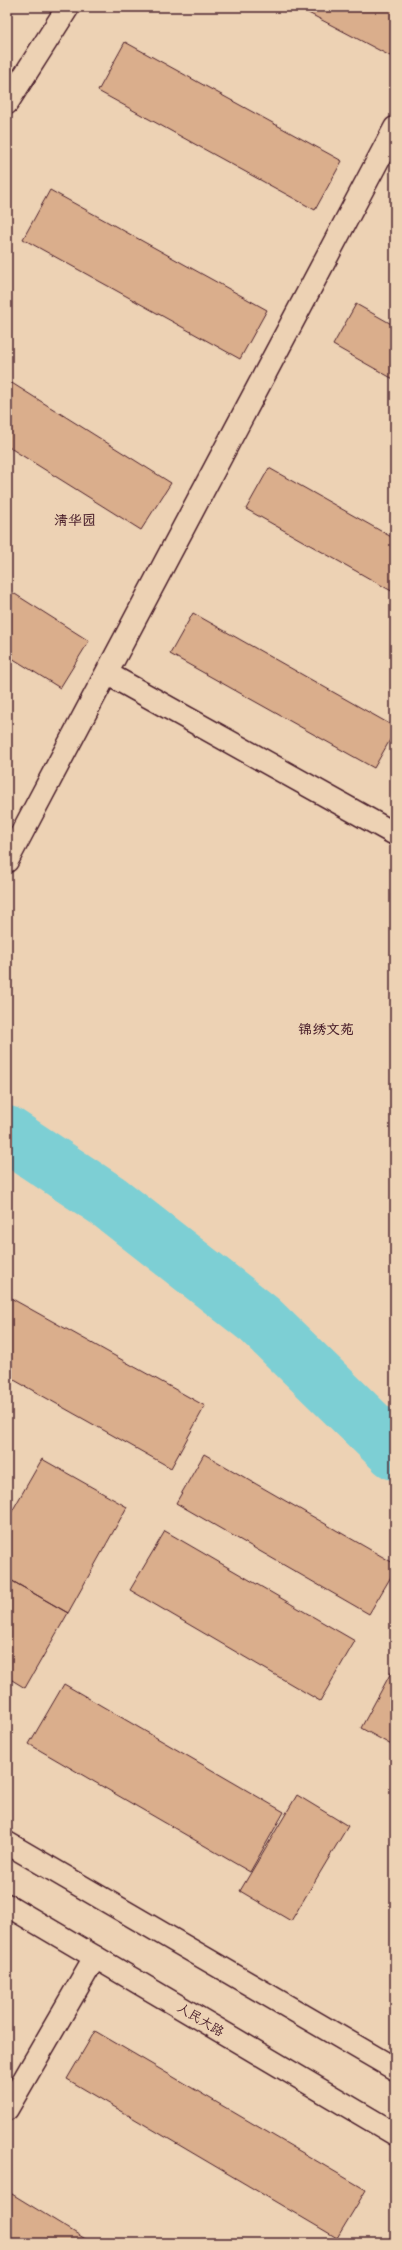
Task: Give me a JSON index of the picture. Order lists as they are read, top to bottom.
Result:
{
  "streets": {
    "street": ["人民大路"]
  },
  "districts": ["清华园", "锦绣文苑"]
}
